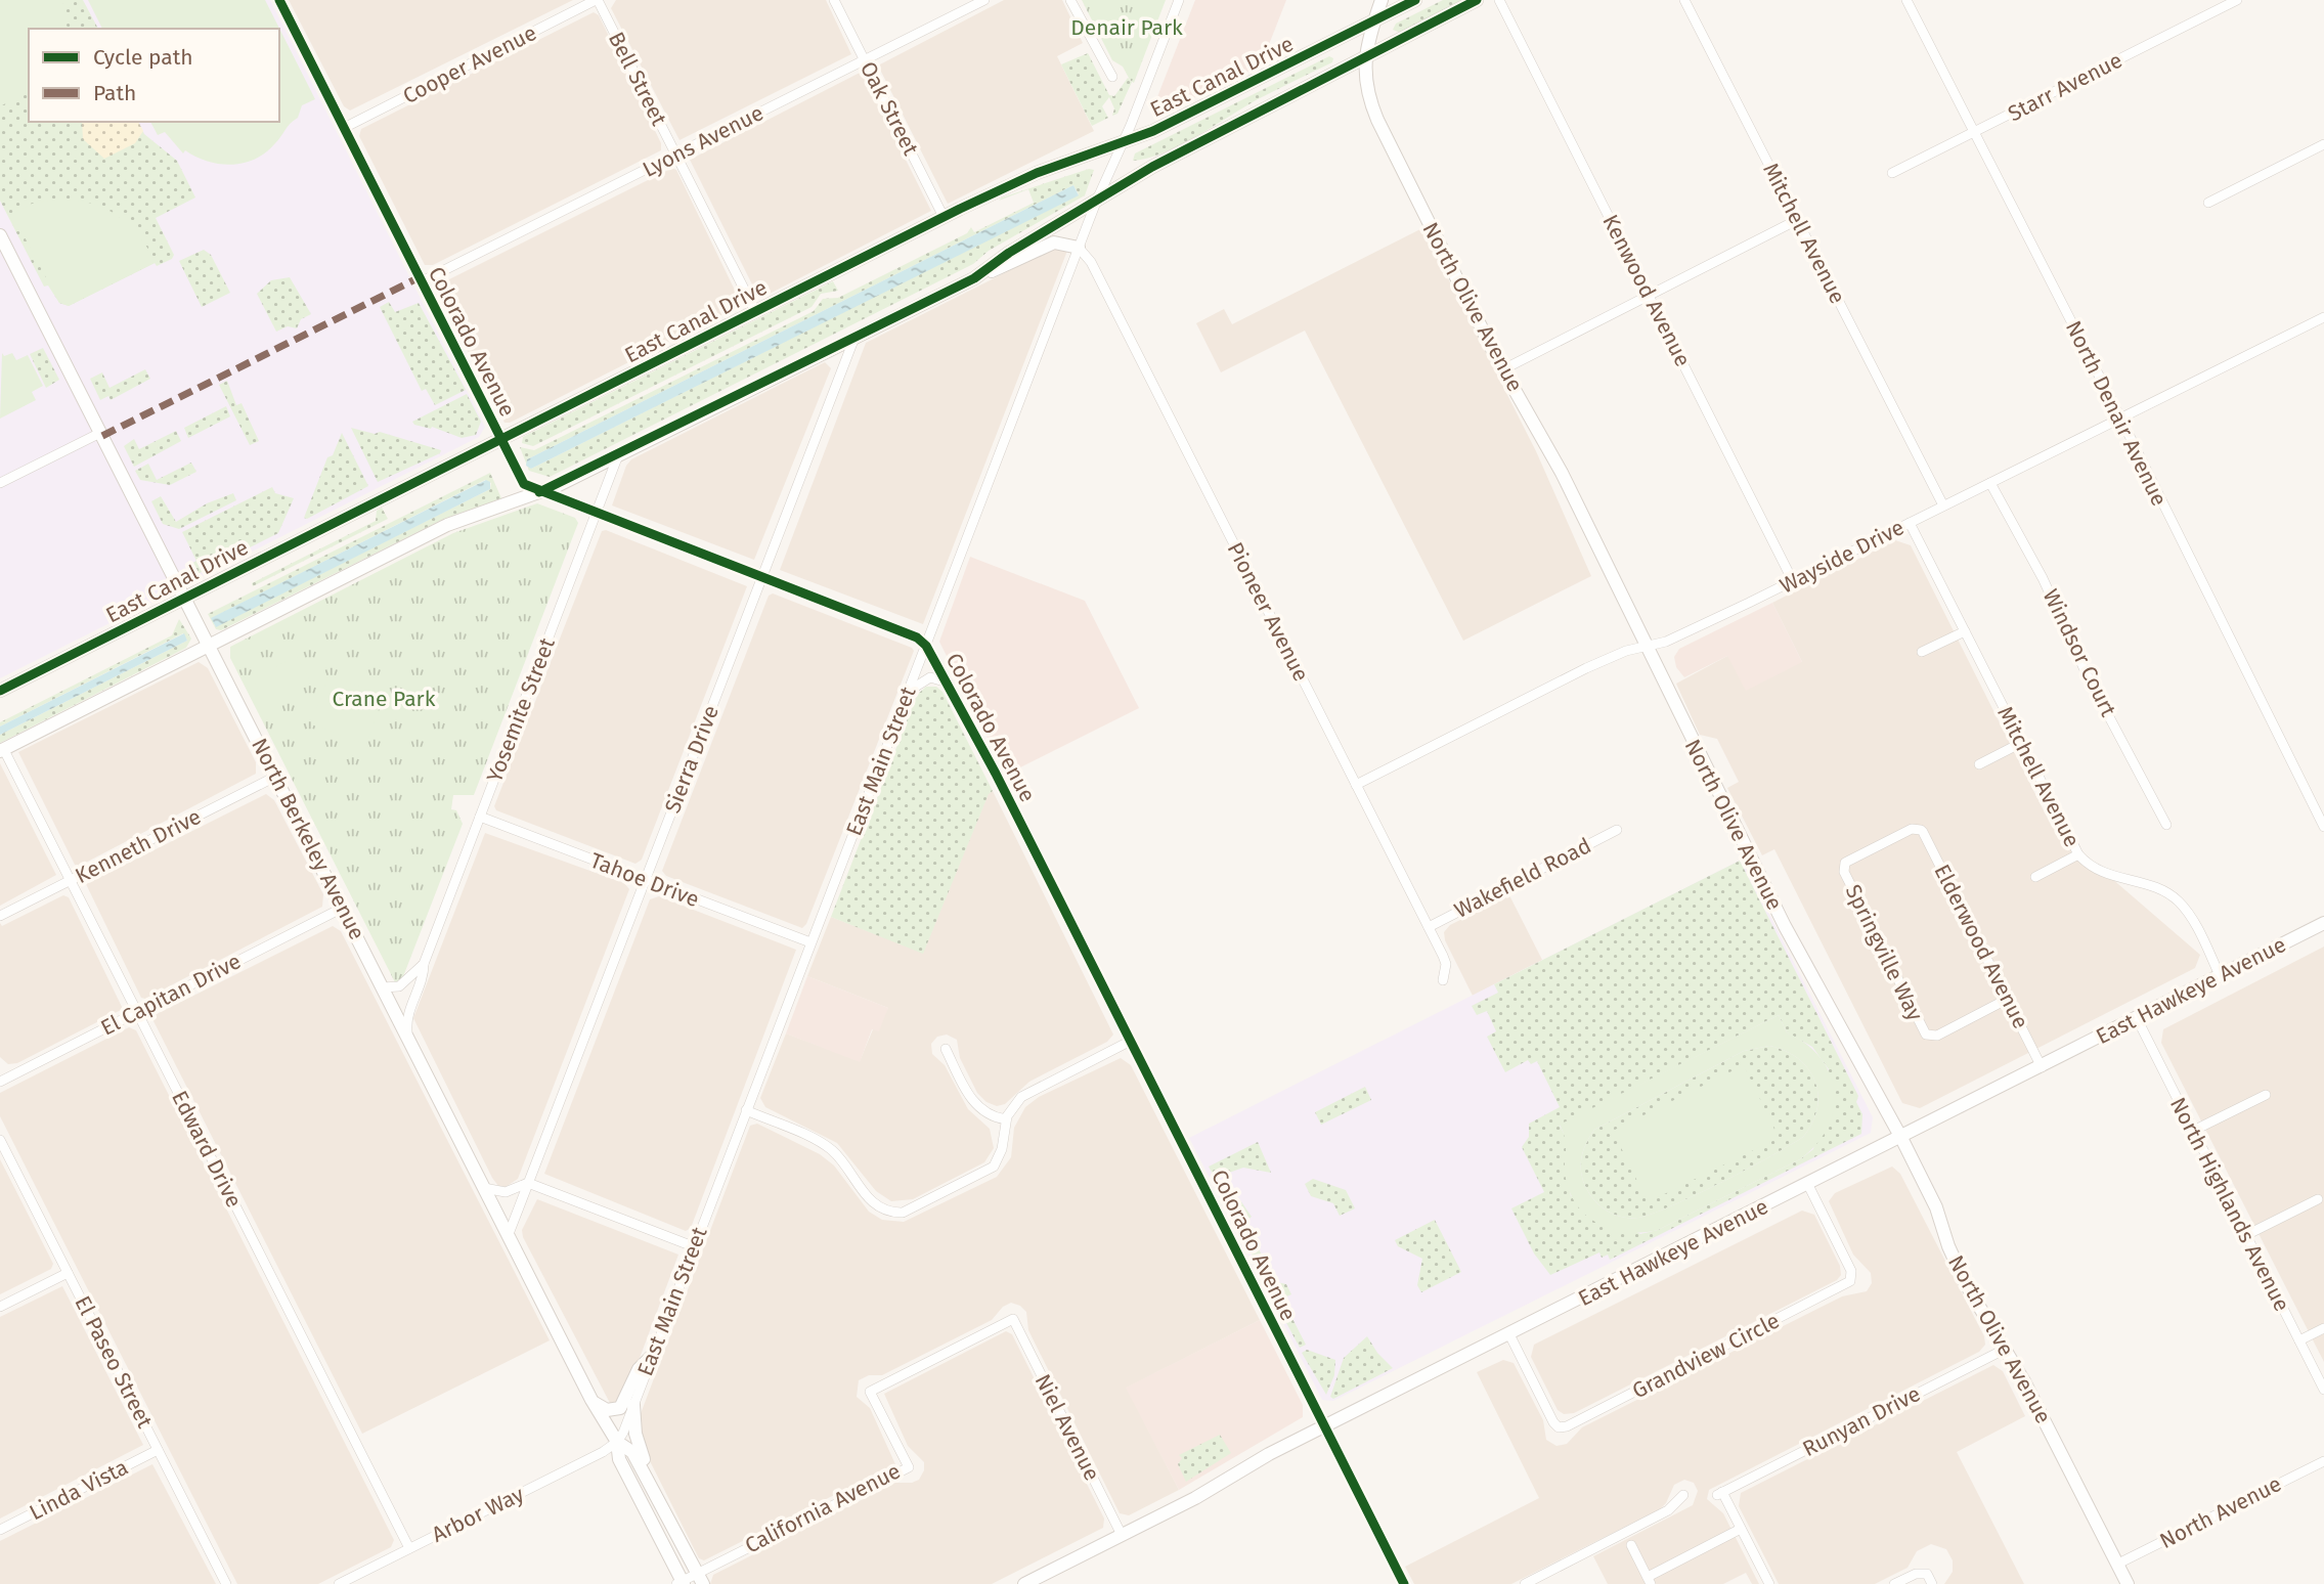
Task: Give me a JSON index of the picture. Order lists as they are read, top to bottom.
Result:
{
  "streets": {
    "street": [
      "Cooper Avenue",
      "East Canal Drive",
      "Bell Street",
      "Starr Avenue",
      "Oak Street",
      "Lyons Avenue",
      "Mitchell Avenue",
      "Kenwood Avenue",
      "North Olive Avenue",
      "Colorado Avenue",
      "North Denair Avenue",
      "Wayside Drive",
      "Pioneer Avenue",
      "Windsor Court",
      "Yosemite Street",
      "Sierra Drive",
      "East Main Street",
      "North Berkeley Avenue",
      "Kenneth Drive",
      "Wakefield Road",
      "Tahoe Drive",
      "Elderwood Avenue",
      "Springville Way",
      "East Hawkeye Avenue",
      "El Capitan Drive",
      "Edward Drive",
      "North Highlands Avenue",
      "Grandview Circle",
      "El Paseo Street",
      "Runyan Drive",
      "Niel Avenue",
      "Linda Vista",
      "California Avenue",
      "North Avenue",
      "Arbor Way"
    ]
  },
  "crossings": [
    ["Cooper Avenue", "Bell Street"],
    ["Cooper Avenue", "Colorado Avenue"],
    ["East Canal Drive", "Bell Street"],
    ["East Canal Drive", "Oak Street"],
    ["East Canal Drive", "North Olive Avenue"],
    ["East Canal Drive", "Colorado Avenue"],
    ["East Canal Drive", "Yosemite Street"],
    ["East Canal Drive", "Sierra Drive"],
    ["East Canal Drive", "East Main Street"],
    ["East Canal Drive", "North Berkeley Avenue"],
    ["East Canal Drive", "Edward Drive"],
    ["Bell Street", "Lyons Avenue"],
    ["Starr Avenue", "North Denair Avenue"],
    ["Oak Street", "Lyons Avenue"],
    ["Lyons Avenue", "Colorado Avenue"],
    ["Mitchell Avenue", "Wayside Drive"],
    ["Mitchell Avenue", "East Hawkeye Avenue"],
    ["Kenwood Avenue", "Wayside Drive"],
    ["North Olive Avenue", "Wayside Drive"],
    ["North Olive Avenue", "East Hawkeye Avenue"],
    ["North Olive Avenue", "Runyan Drive"],
    ["North Olive Avenue", "North Avenue"],
    ["Colorado Avenue", "Yosemite Street"],
    ["Colorado Avenue", "Sierra Drive"],
    ["Colorado Avenue", "East Main Street"],
    ["Colorado Avenue", "East Hawkeye Avenue"],
    ["North Denair Avenue", "Wayside Drive"],
    ["Wayside Drive", "Pioneer Avenue"],
    ["Wayside Drive", "Windsor Court"],
    ["Pioneer Avenue", "East Main Street"],
    ["Pioneer Avenue", "Wakefield Road"],
    ["Yosemite Street", "North Berkeley Avenue"],
    ["Yosemite Street", "Tahoe Drive"],
    ["Sierra Drive", "North Berkeley Avenue"],
    ["Sierra Drive", "Tahoe Drive"],
    ["East Main Street", "North Berkeley Avenue"],
    ["East Main Street", "Tahoe Drive"],
    ["East Main Street", "Arbor Way"],
    ["North Berkeley Avenue", "Kenneth Drive"],
    ["North Berkeley Avenue", "El Capitan Drive"],
    ["North Berkeley Avenue", "California Avenue"],
    ["North Berkeley Avenue", "Arbor Way"],
    ["Kenneth Drive", "Edward Drive"],
    ["Elderwood Avenue", "Springville Way"],
    ["Elderwood Avenue", "East Hawkeye Avenue"],
    ["East Hawkeye Avenue", "North Highlands Avenue"],
    ["East Hawkeye Avenue", "Grandview Circle"],
    ["East Hawkeye Avenue", "Niel Avenue"],
    ["El Capitan Drive", "Edward Drive"],
    ["Edward Drive", "Arbor Way"],
    ["El Paseo Street", "Linda Vista"],
    ["Niel Avenue", "California Avenue"]
  ],
  "parks": ["Denair Park", "Crane Park"],
  "legend": ["Cycle path", "Path"]
}
